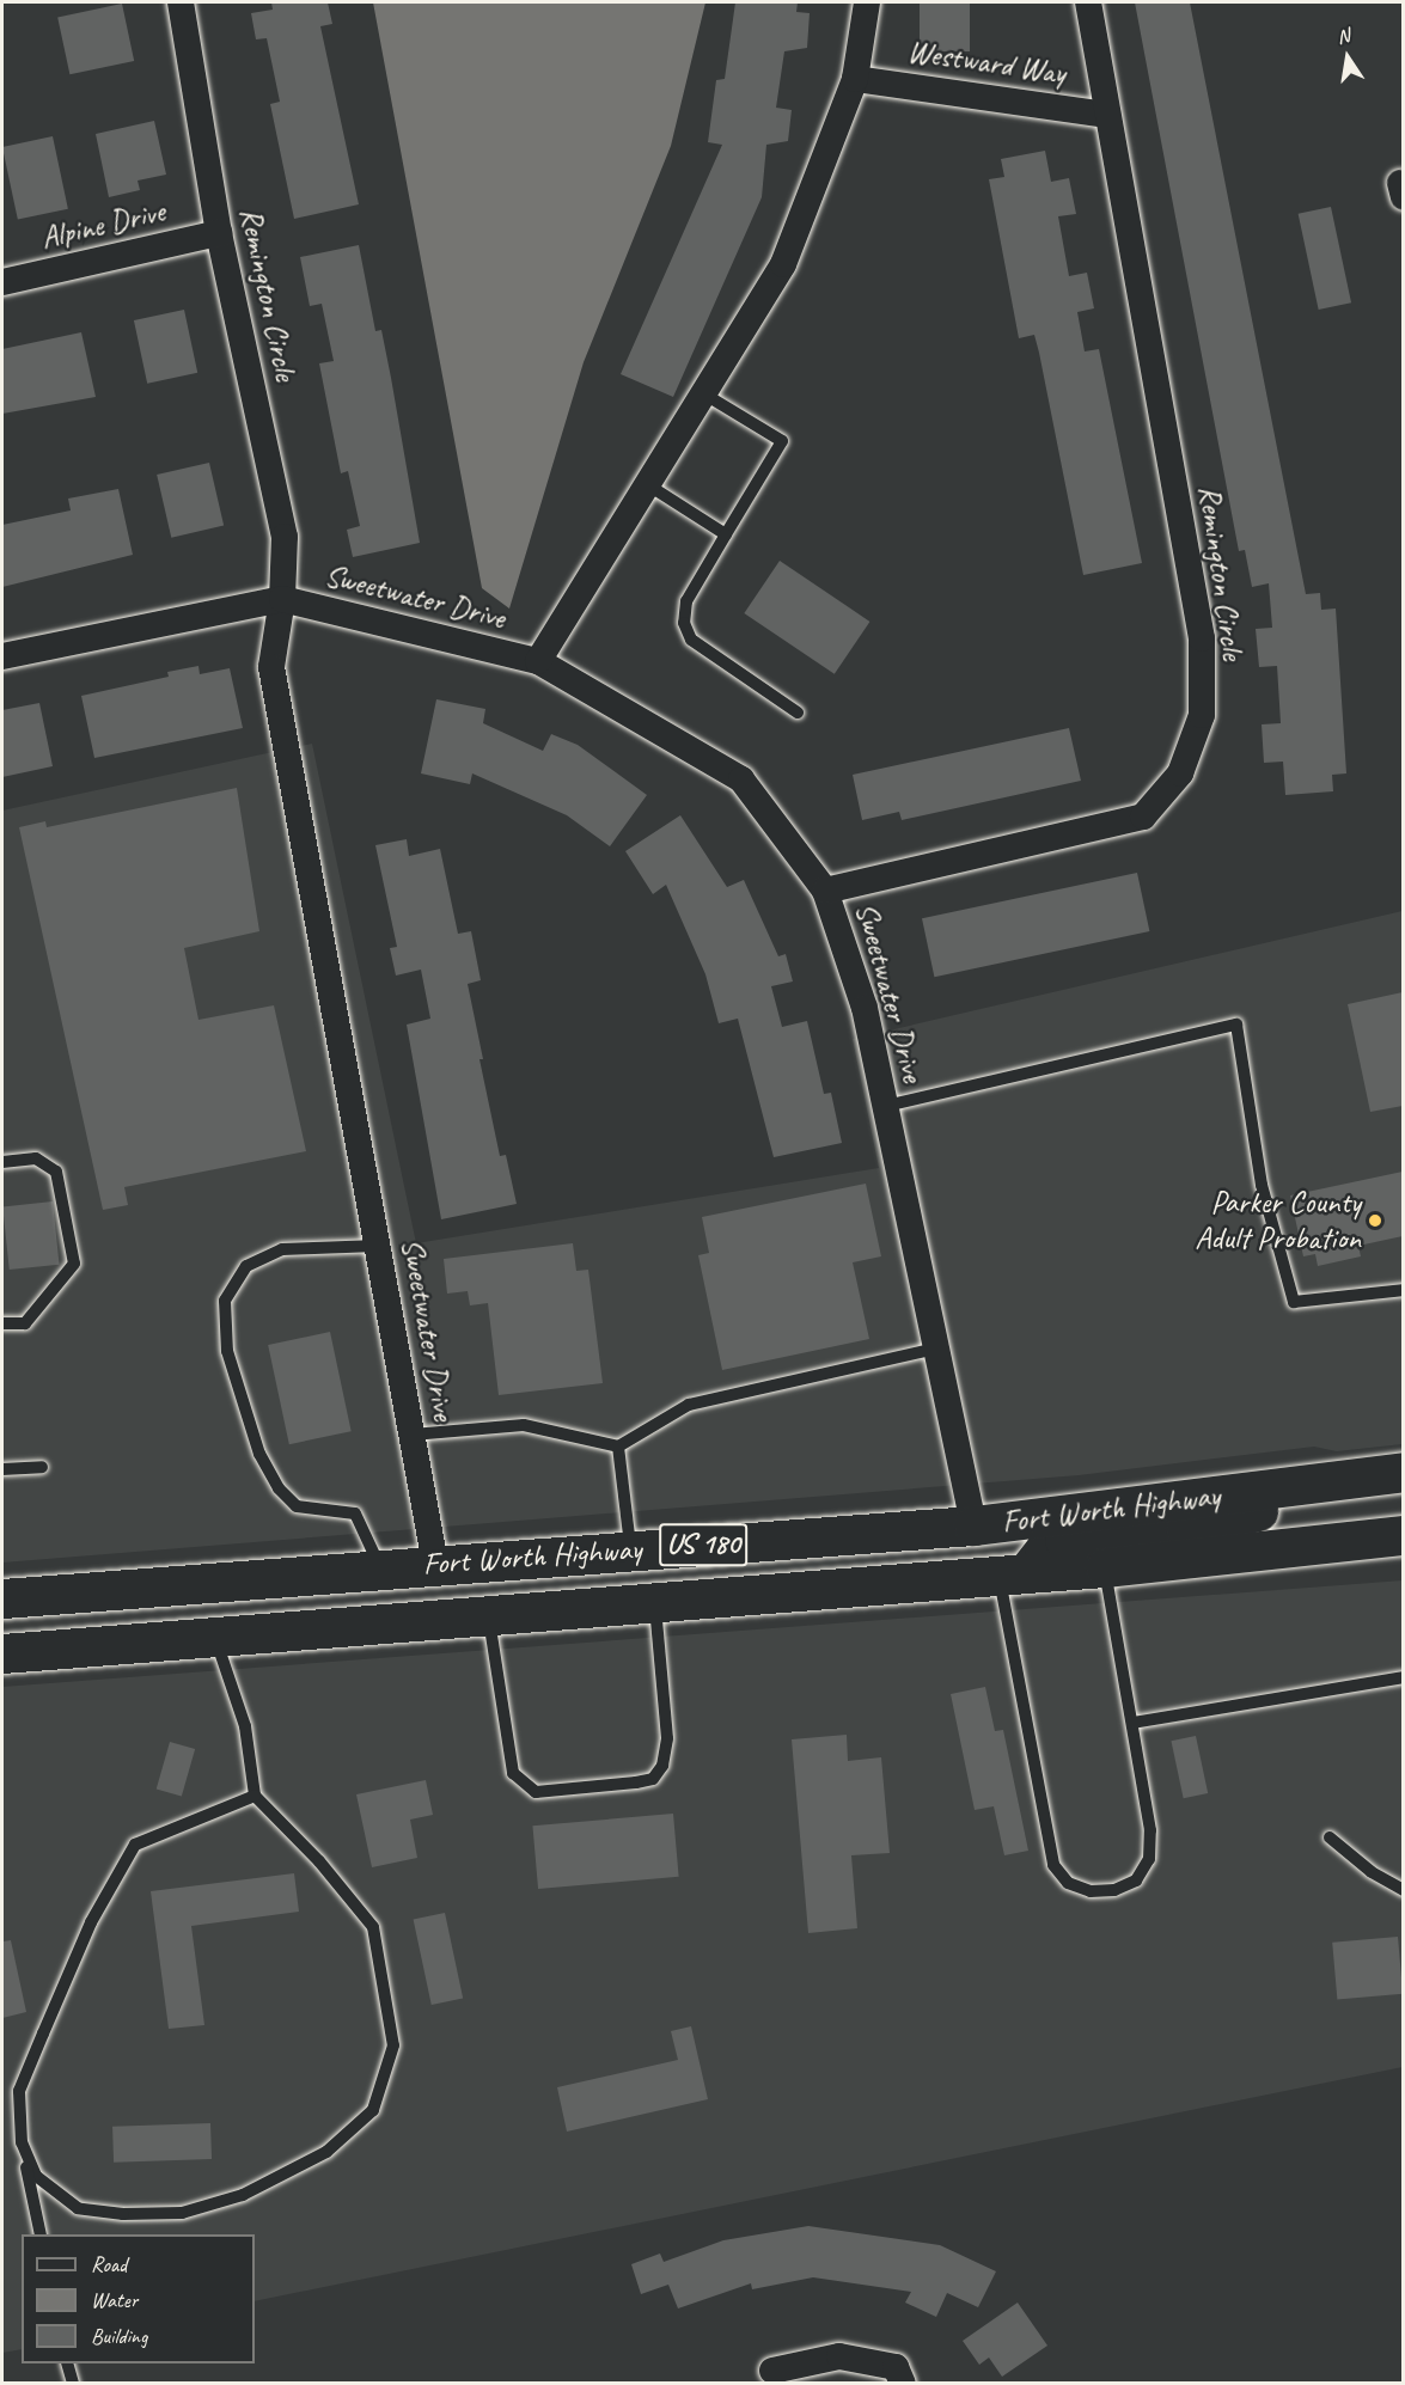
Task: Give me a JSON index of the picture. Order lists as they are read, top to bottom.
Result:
{
  "streets": {
    "main road": ["Fort Worth Highway", "US 180"],
    "street": [
      "Westward Way",
      "Alpine Drive",
      "Remington Circle",
      "Sweetwater Drive"
    ]
  },
  "crossings": [
    ["Westward Way", "Remington Circle"],
    ["Alpine Drive", "Remington Circle"],
    ["Remington Circle", "Sweetwater Drive"],
    ["Sweetwater Drive", "Fort Worth Highway"]
  ],
  "places": ["Parker County Adult Probation"],
  "legend": ["Road", "Water", "Building"],
  "north": "top"
}
